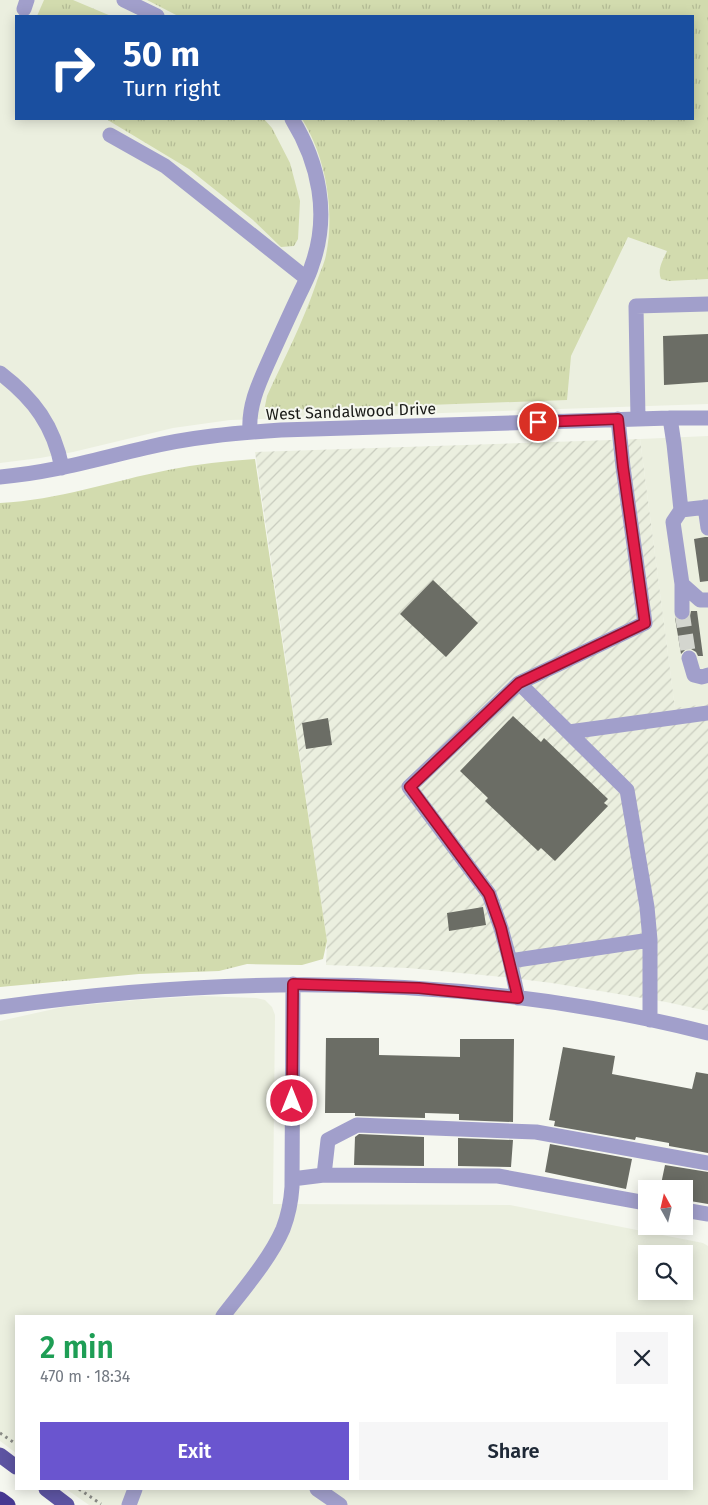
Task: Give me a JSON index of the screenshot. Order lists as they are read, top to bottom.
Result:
{
  "streets": {
    "street": ["West Sandalwood Drive"]
  },
  "north": "top",
  "page": {
    "turn": ["50 m", "Turn right"],
    "heading": ["2 min", "470 m · 18:34"],
    "buttons": ["Exit", "Share"]
  }
}
